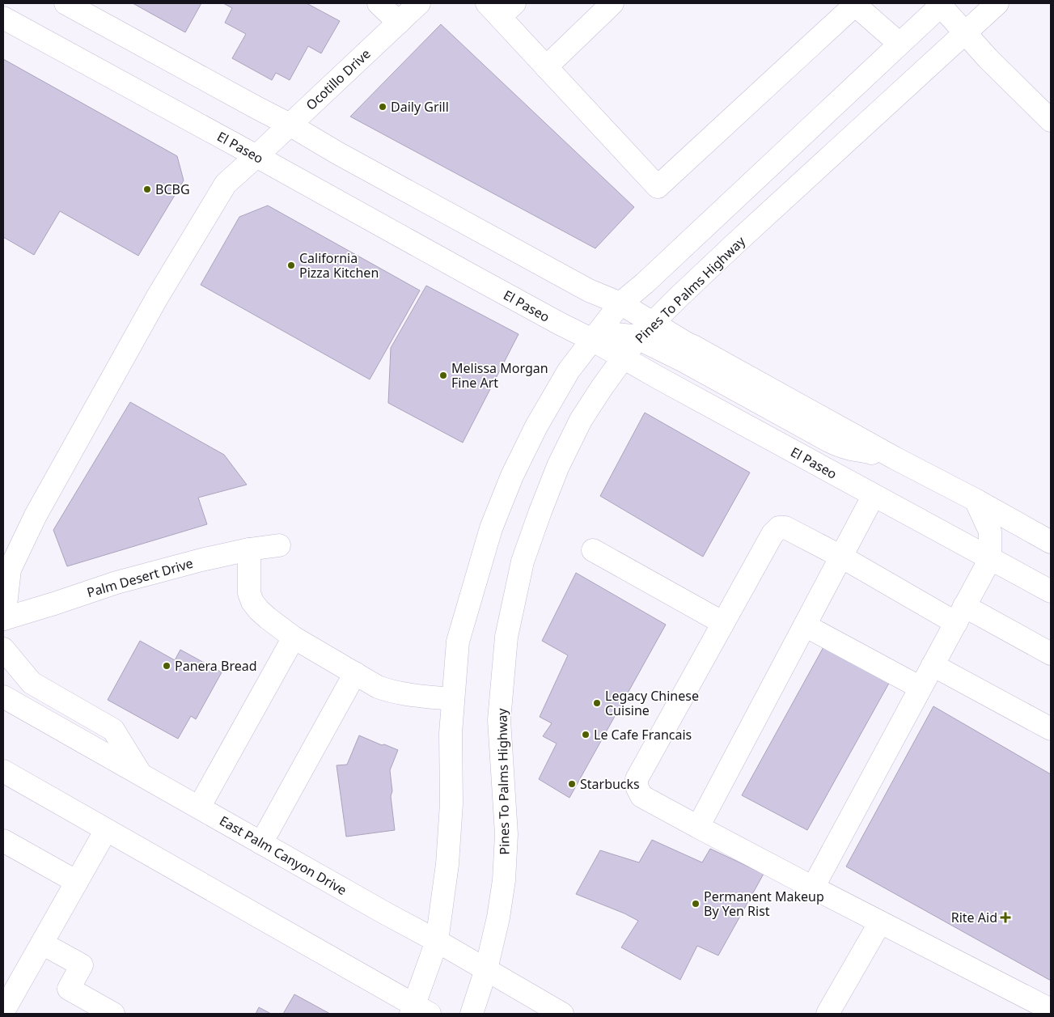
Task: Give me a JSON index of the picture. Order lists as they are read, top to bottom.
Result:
{
  "streets": {
    "street": [
      "Ocotillo Drive",
      "El Paseo",
      "Pines To Palms Highway",
      "Palm Desert Drive",
      "East Palm Canyon Drive"
    ]
  },
  "crossings": [
    ["Ocotillo Drive", "El Paseo"],
    ["Ocotillo Drive", "Palm Desert Drive"],
    ["El Paseo", "Pines To Palms Highway"],
    ["Pines To Palms Highway", "East Palm Canyon Drive"]
  ],
  "places": {
    "other": [
      "Daily Grill",
      "BCBG",
      "California Pizza Kitchen",
      "Melissa Morgan Fine Art",
      "Panera Bread",
      "Legacy Chinese Cuisine",
      "Le Cafe Francais",
      "Starbucks",
      "Permanent Makeup By Yen Rist"
    ],
    "health": ["Rite Aid"]
  }
}
